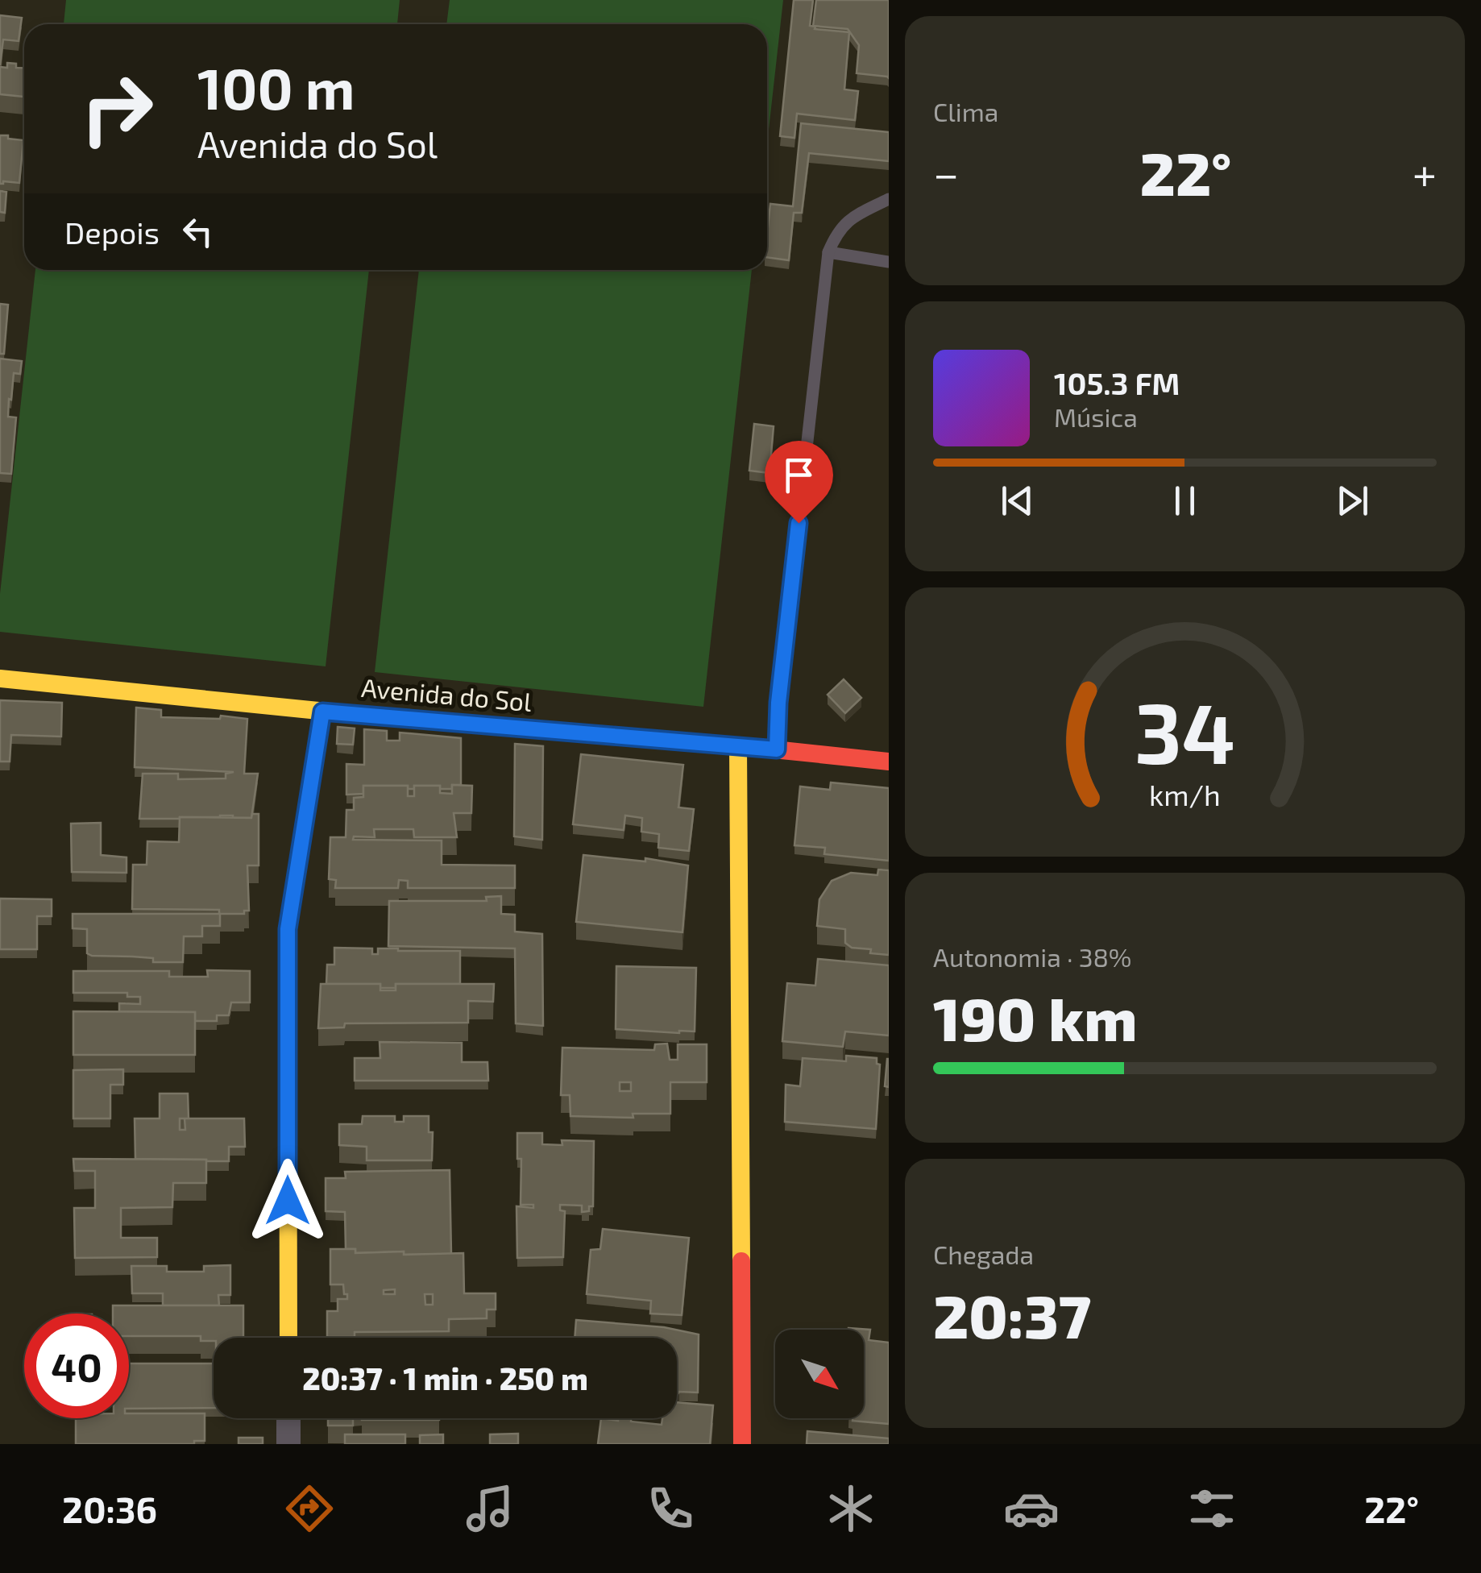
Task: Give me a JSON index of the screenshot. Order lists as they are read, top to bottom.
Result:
{
  "streets": {
    "street": ["Avenida do Sol"]
  },
  "north": "bottom right",
  "page": {
    "tile": [
      "Clima",
      ["Autonomia · 38%", "190 km"],
      ["Chegada", "20:37"]
    ],
    "turn": ["100 m", "Avenida do Sol"],
    "heat": ["−", "22°", "+"],
    "then": "Depois",
    "song": ["105.3 FM", "Música"],
    "limit": "40",
    "trip": "20:37 · 1 min · 250 m",
    "tabs": ["20:36", "22°"],
    "gauge": ["34", "km/h"]
  }
}
